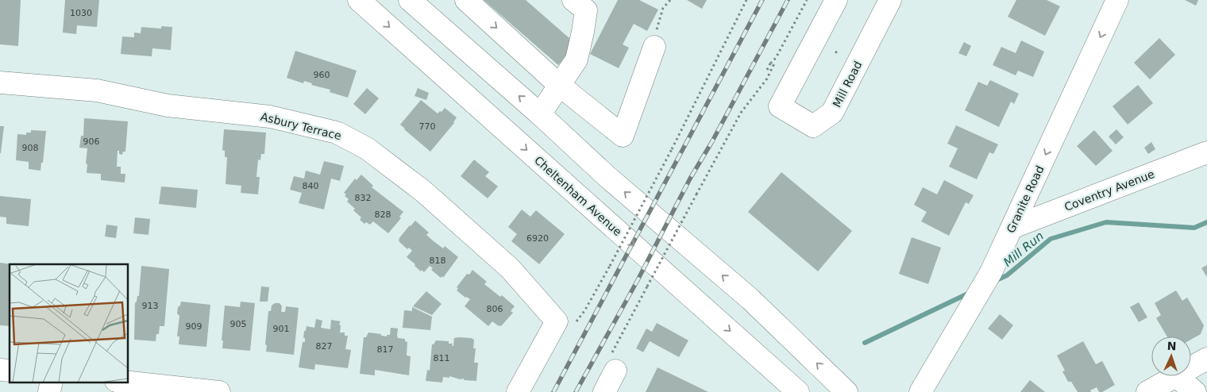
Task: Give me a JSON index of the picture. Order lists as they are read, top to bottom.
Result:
{
  "streets": {
    "main road": [
      "Mill Road",
      "Asbury Terrace",
      "Coventry Avenue",
      "Cheltenham Avenue",
      "Granite Road"
    ]
  },
  "crossings": [
    ["Coventry Avenue", "Granite Road"]
  ],
  "one_way": ["Granite Road"],
  "water": ["Mill Run"],
  "house_numbers": [
    "1030",
    "960",
    "770",
    "906",
    "908",
    "840",
    "832",
    "828",
    "6920",
    "818",
    "913",
    "806",
    "905",
    "909",
    "901",
    "827",
    "817",
    "811"
  ],
  "north": "top"
}
